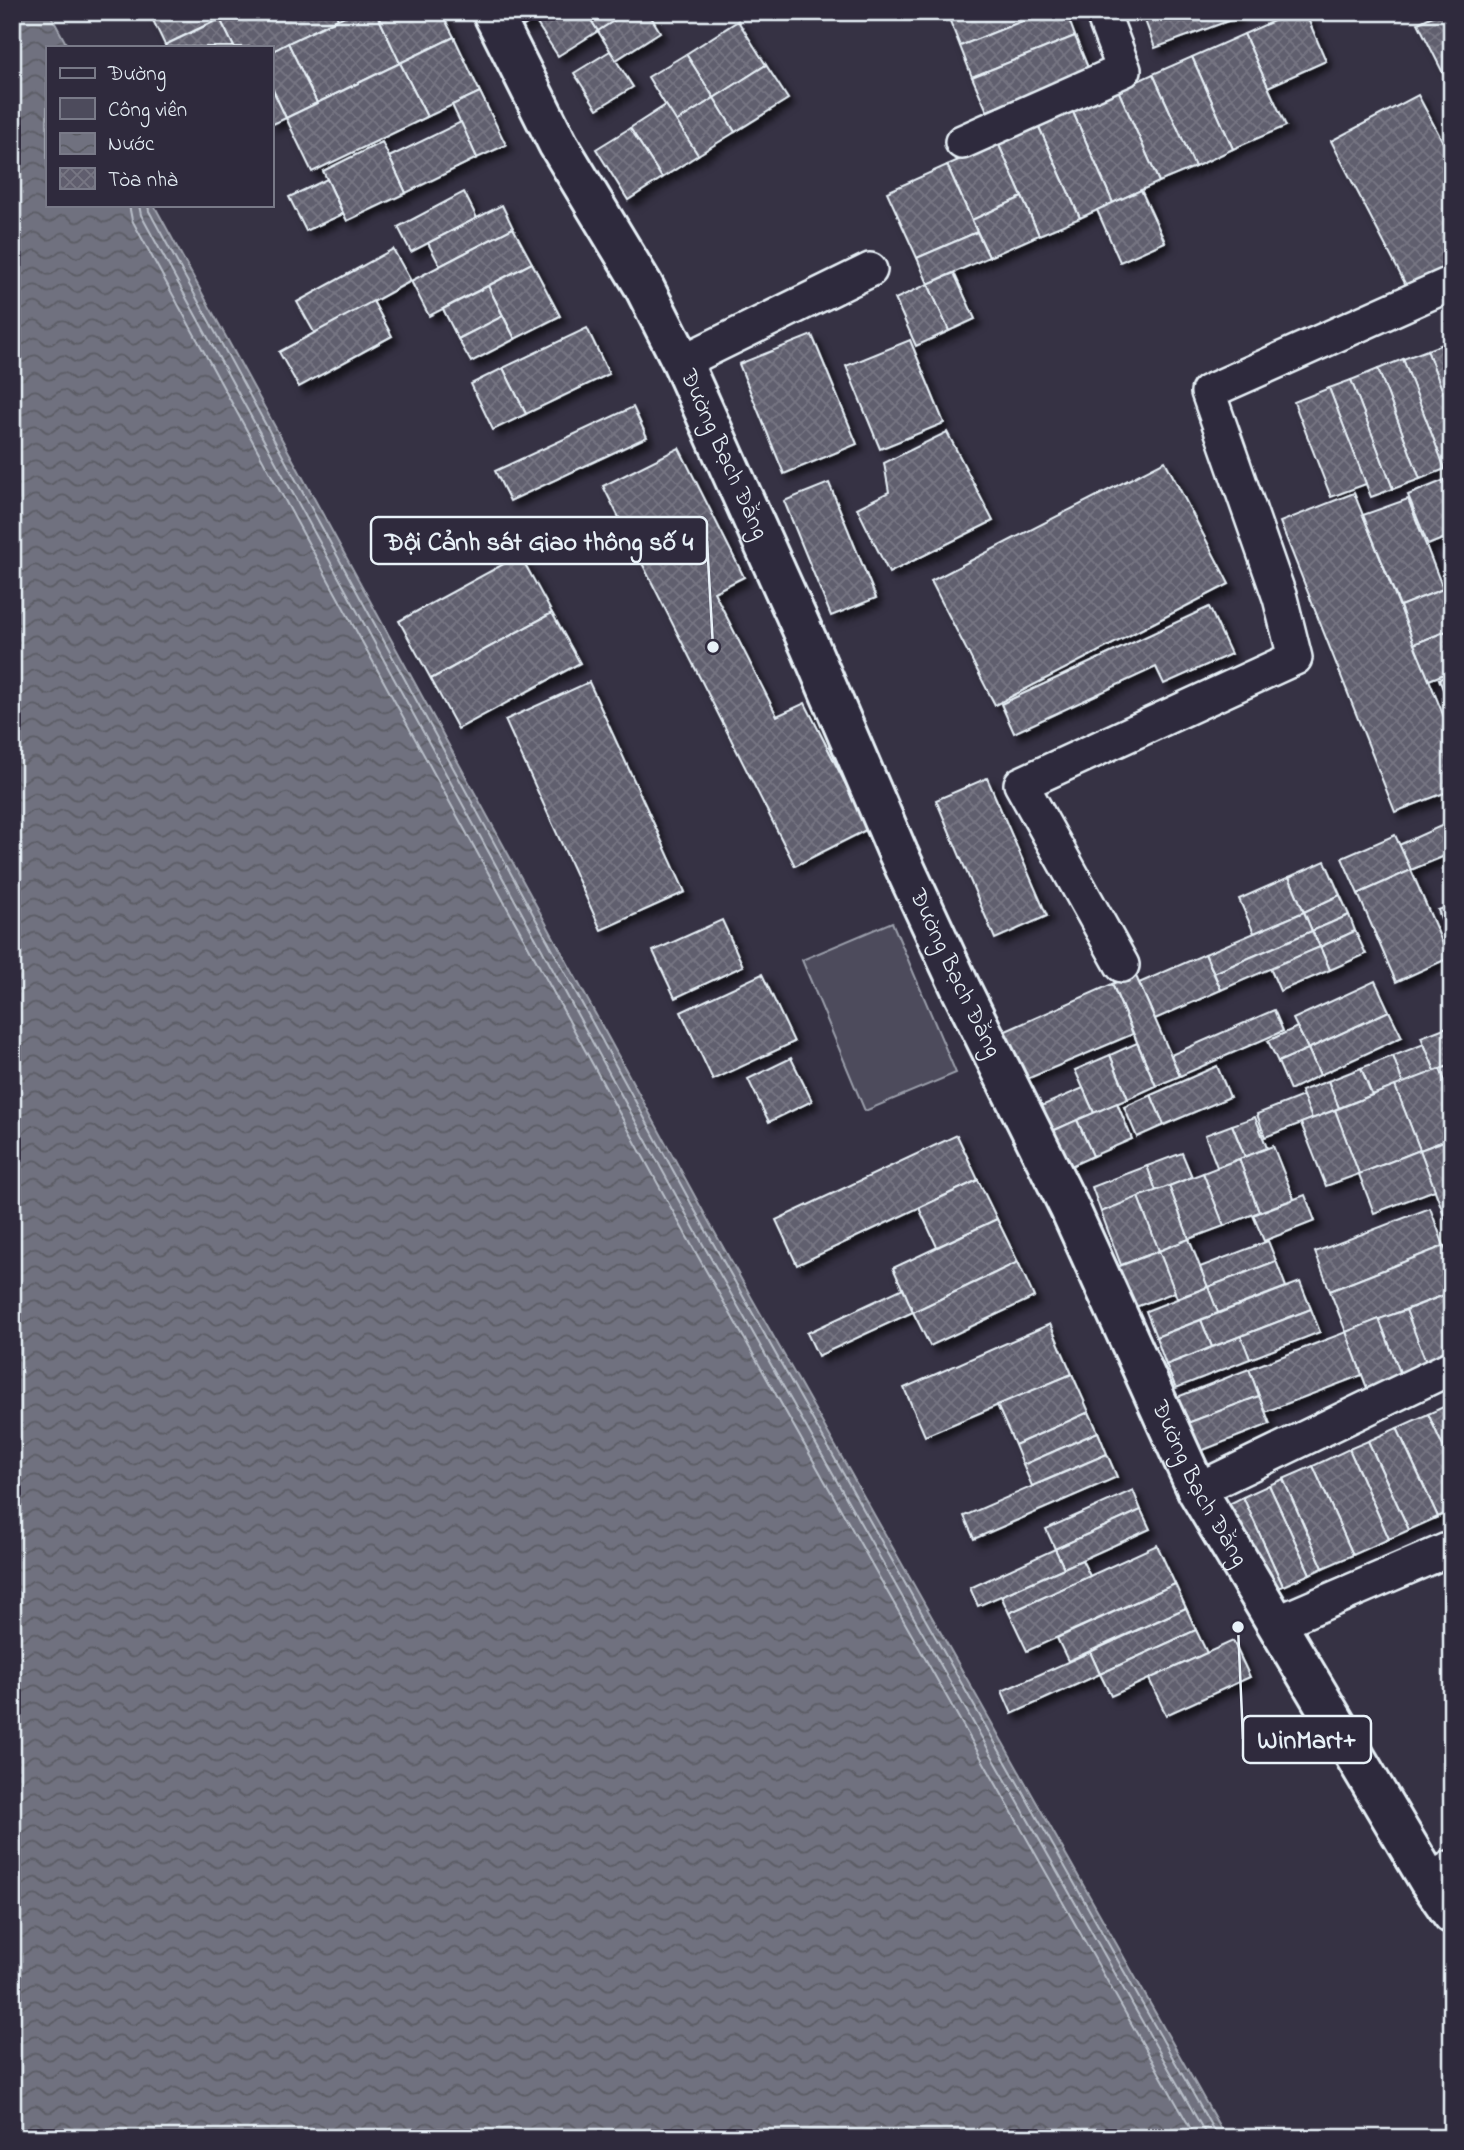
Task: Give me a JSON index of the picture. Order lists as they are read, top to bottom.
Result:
{
  "streets": {
    "street": ["Đường Bạch Đằng"]
  },
  "places": ["Đội Cảnh sát Giao thông số 4", "WinMart+"],
  "legend": [
    "Đường",
    "Công viên",
    "Nước",
    "Tòa nhà"
  ]
}
